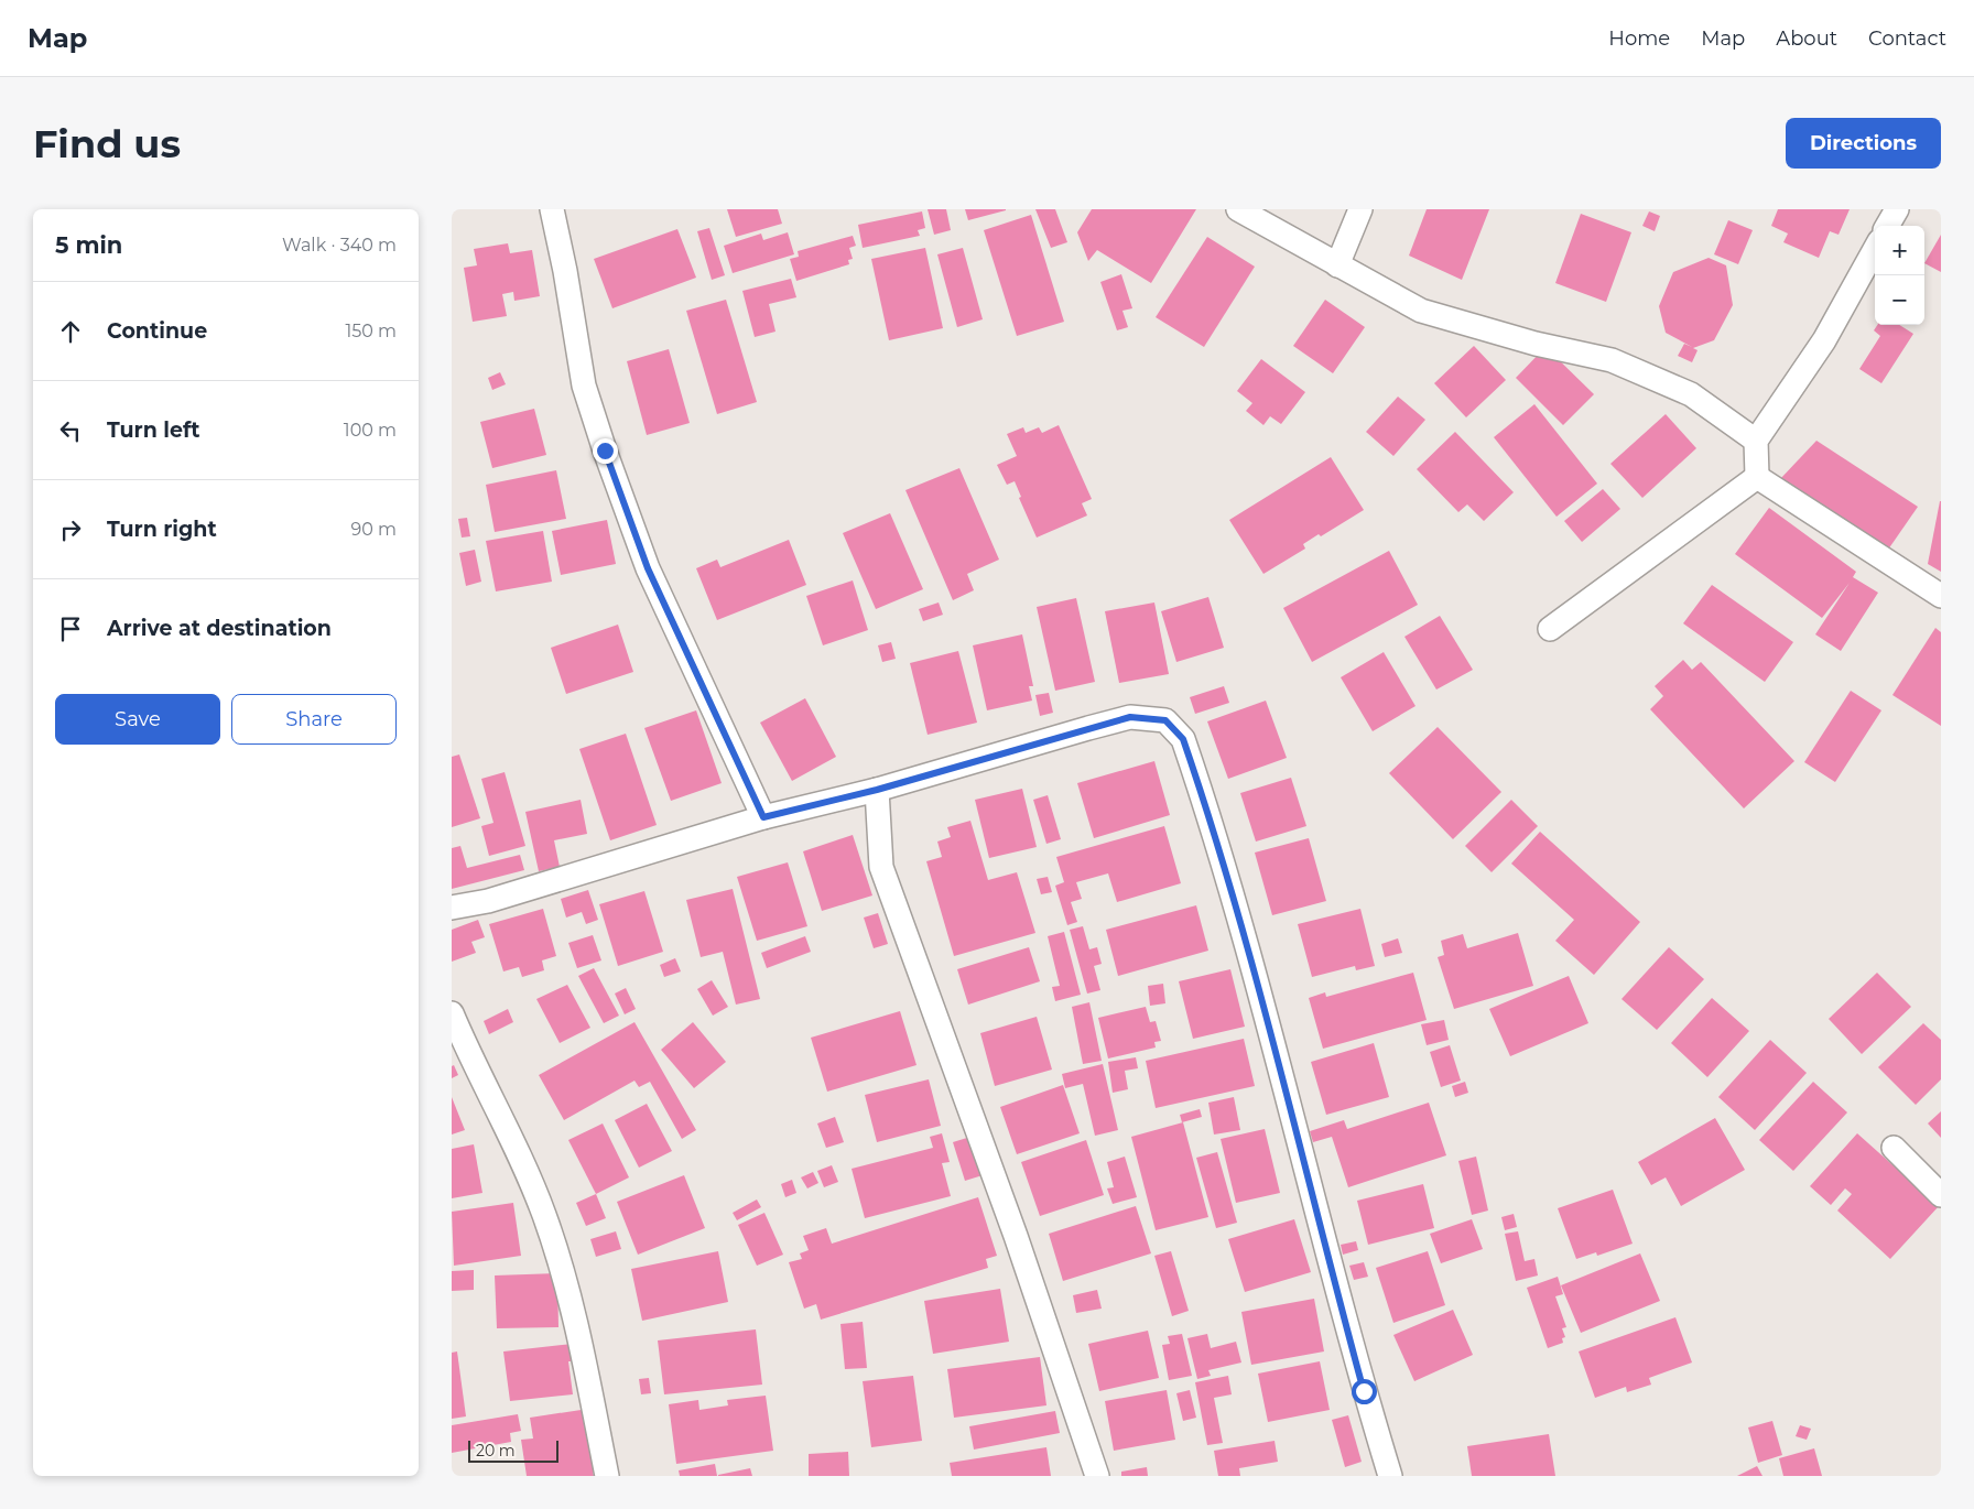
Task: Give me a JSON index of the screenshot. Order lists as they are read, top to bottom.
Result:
{
  "scale_bar": "20 m",
  "page": {
    "header": "Map",
    "nav": [
      "Home",
      "Map",
      "About",
      "Contact"
    ],
    "buttons": [
      "Directions",
      ["Save", "Share"]
    ],
    "title": "Find us",
    "heading": ["5 min", "Walk · 340 m"],
    "map_buttons": ["+", "−"],
    "list": [
      ["Continue", "150 m"],
      ["Turn left", "100 m"],
      ["Turn right", "90 m"],
      "Arrive at destination"
    ],
    "scale": "20 m"
  }
}
